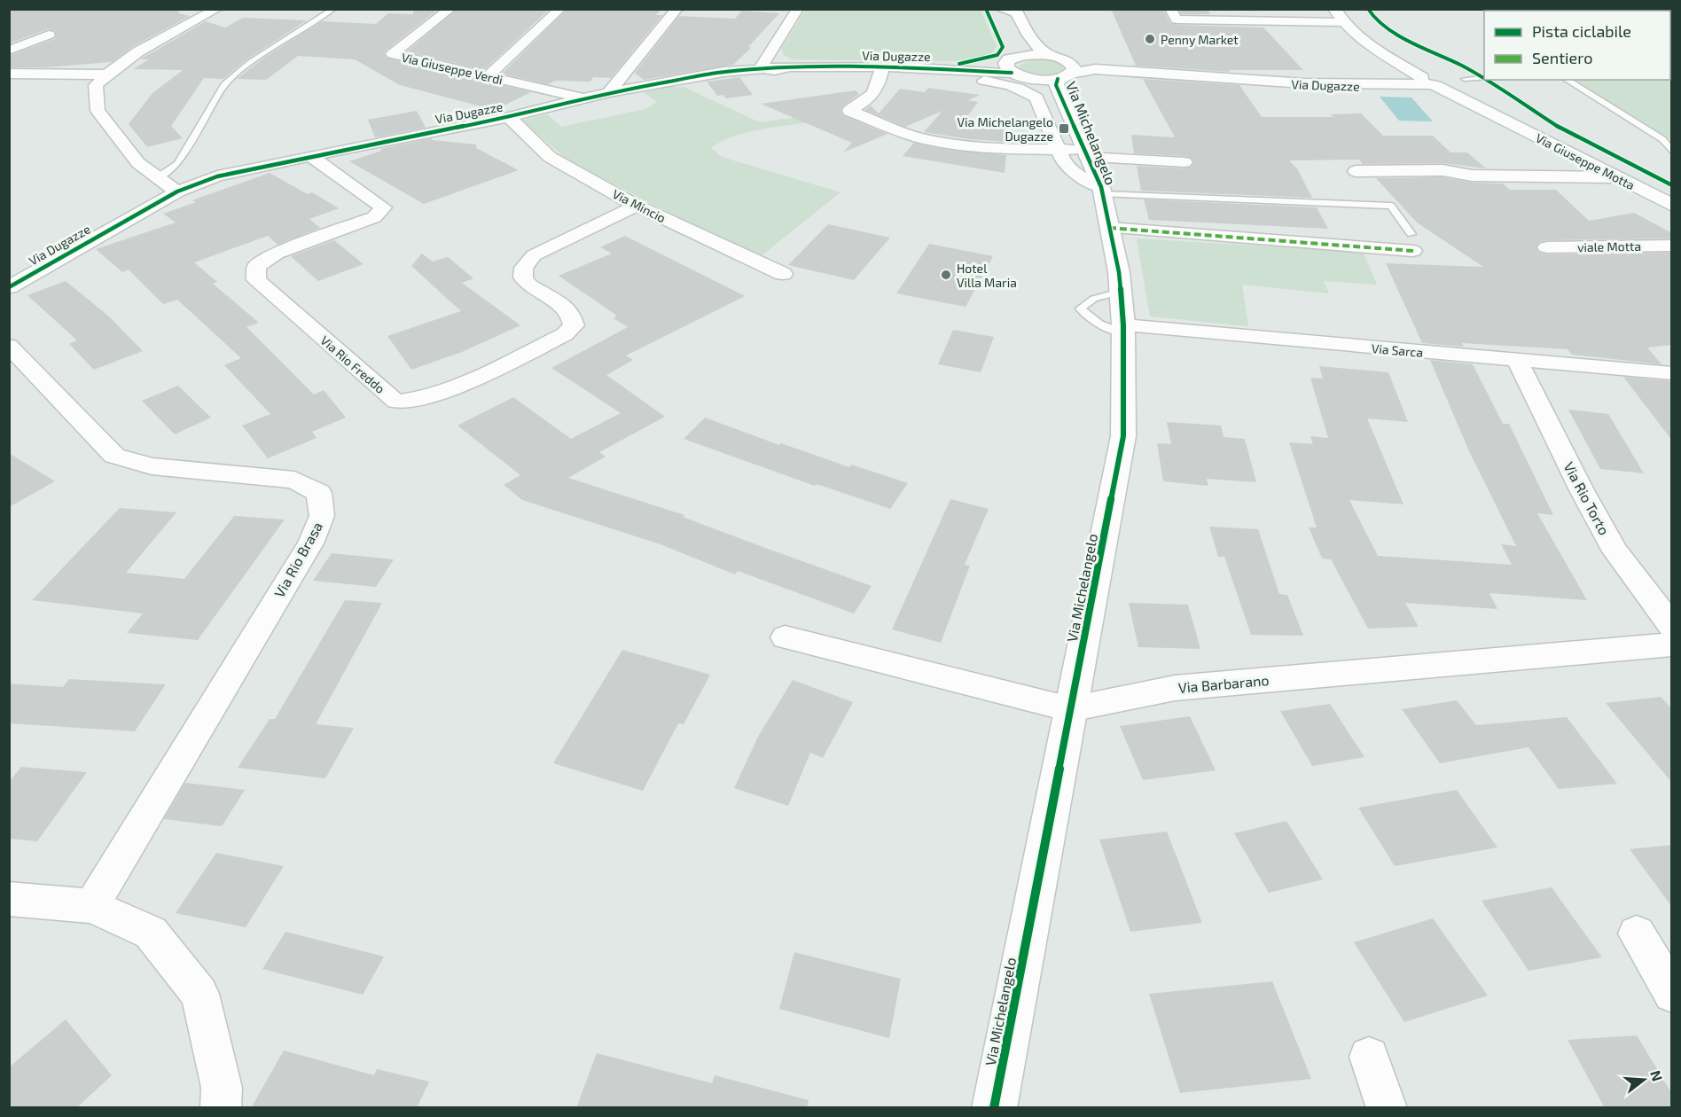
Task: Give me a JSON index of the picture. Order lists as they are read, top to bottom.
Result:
{
  "streets": {
    "street": [
      "Via Dugazze",
      "Via Giuseppe Verdi",
      "Via Michelangelo",
      "Via Giuseppe Motta",
      "Via Mincio",
      "viale Motta",
      "Via Sarca",
      "Via Rio Freddo",
      "Via Rio Torto",
      "Via Rio Brasa",
      "Via Barbarano"
    ]
  },
  "crossings": [
    ["Via Dugazze", "Via Giuseppe Verdi"],
    ["Via Dugazze", "Via Michelangelo"],
    ["Via Dugazze", "Via Giuseppe Motta"],
    ["Via Dugazze", "Via Mincio"],
    ["Via Dugazze", "Via Rio Freddo"],
    ["Via Michelangelo", "Via Sarca"],
    ["Via Michelangelo", "Via Barbarano"],
    ["Via Mincio", "Via Rio Freddo"],
    ["Via Sarca", "Via Rio Torto"]
  ],
  "places": {
    "other": ["Penny Market", "Hotel Villa Maria"],
    "transit": ["Via Michelangelo Dugazze"]
  },
  "legend": ["Pista ciclabile", "Sentiero"],
  "north": "right"
}
